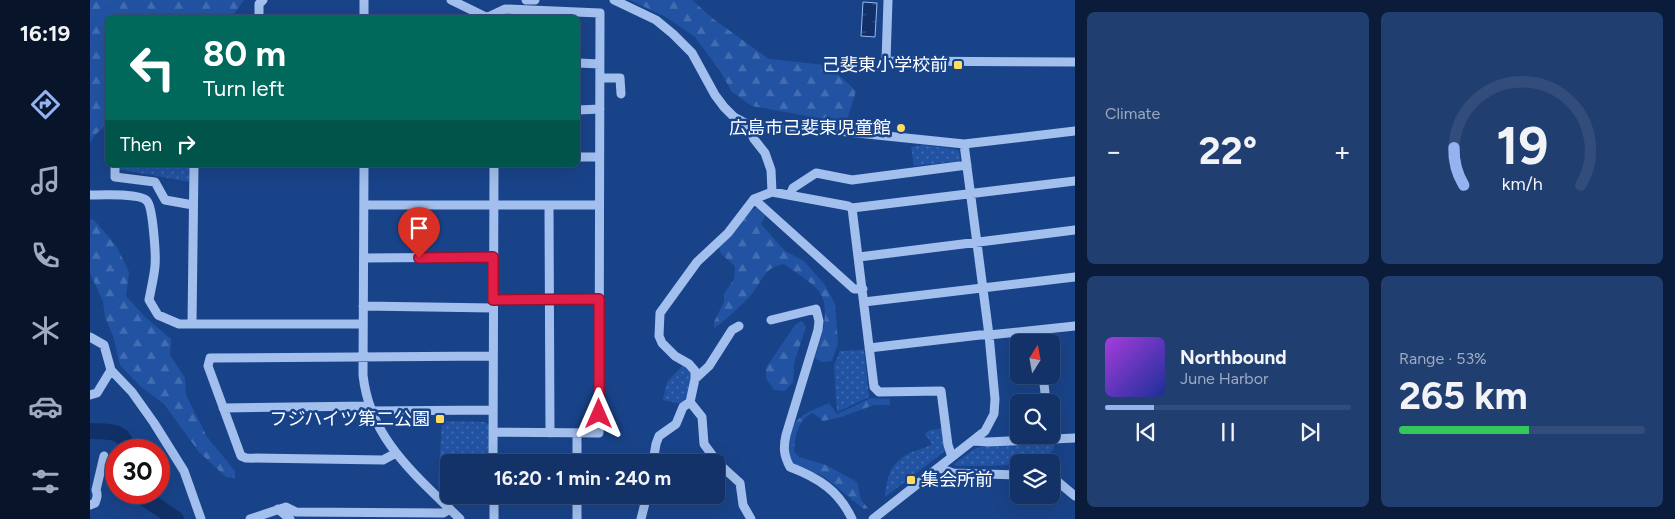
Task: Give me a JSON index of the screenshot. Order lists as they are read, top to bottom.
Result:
{
  "places": {
    "transit": ["己斐東小学校前", "フジハイツ第二公園", "集会所前"],
    "other": ["広島市己斐東児童館"]
  },
  "north": "top",
  "page": {
    "tabs": "16:19",
    "tile": [
      "Climate",
      ["Range · 53%", "265 km"]
    ],
    "turn": ["80 m", "Turn left"],
    "then": "Then",
    "heat": ["−", "22°", "+"],
    "song": ["Northbound", "June Harbor"],
    "limit": "30",
    "trip": "16:20 · 1 min · 240 m",
    "gauge": ["19", "km/h"]
  }
}
